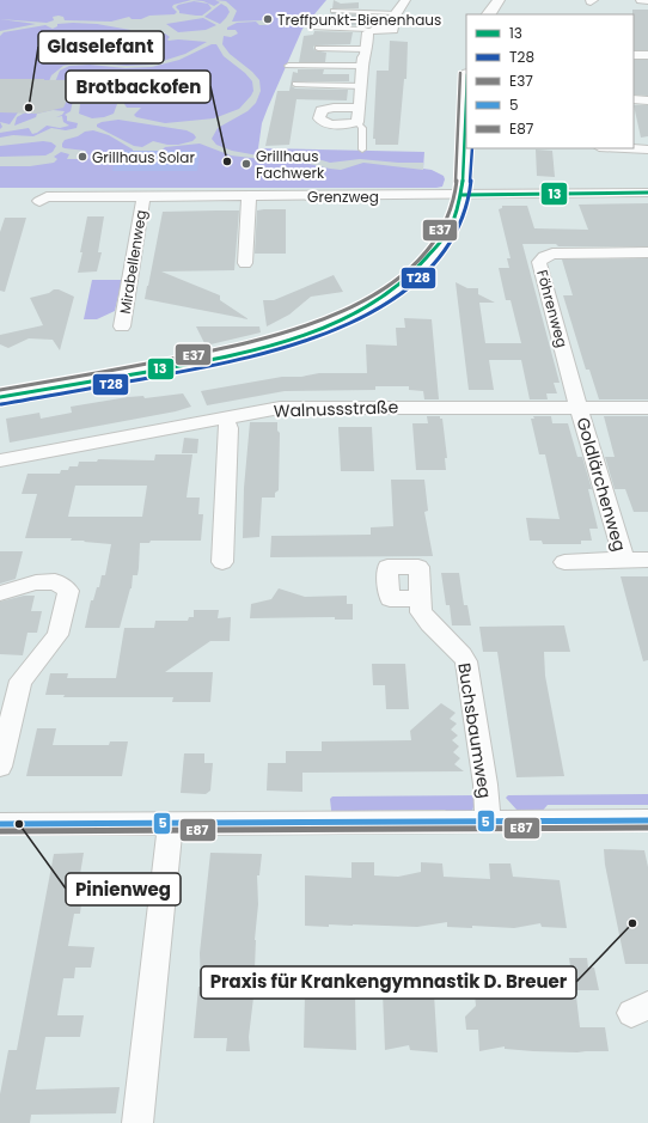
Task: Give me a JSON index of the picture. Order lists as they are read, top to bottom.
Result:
{
  "streets": {
    "street": [
      "Grenzweg",
      "Mirabellenweg",
      "Föhrenweg",
      "Walnussstraße",
      "Goldlärchenweg",
      "Buchsbaumweg"
    ]
  },
  "crossings": [
    ["Grenzweg", "Mirabellenweg"],
    ["Föhrenweg", "Walnussstraße"],
    ["Föhrenweg", "Goldlärchenweg"],
    ["Walnussstraße", "Goldlärchenweg"]
  ],
  "places": [
    "Treffpunkt-Bienenhaus",
    "Glaselefant",
    "Grillhaus Solar",
    "Brotbackofen",
    "Grillhaus Fachwerk",
    "Pinienweg",
    "Praxis für Krankengymnastik D. Breuer"
  ],
  "lines": [
    "transit line E37",
    "transit line 13",
    "transit line T28",
    "transit line 5",
    "transit line E87"
  ],
  "legend": [
    "13",
    "T28",
    "E37",
    "5",
    "E87"
  ]
}
